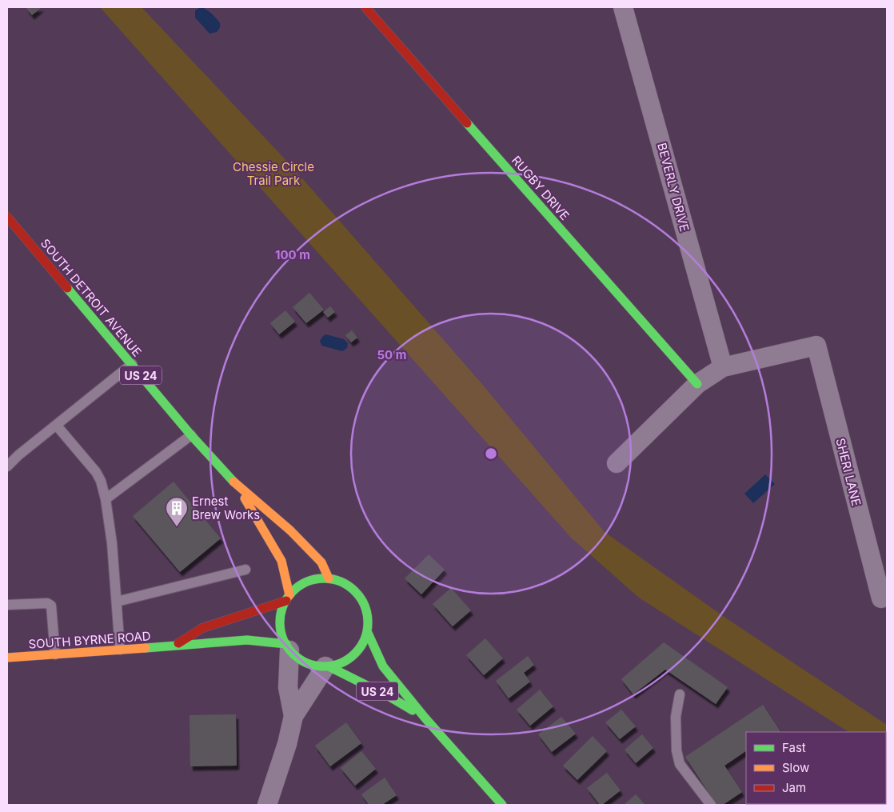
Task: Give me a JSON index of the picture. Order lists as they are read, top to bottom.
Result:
{
  "streets": {
    "main road": [
      "RUGBY DRIVE",
      "SOUTH DETROIT AVENUE",
      "US 24",
      "SOUTH BYRNE ROAD"
    ],
    "street": ["BEVERLY DRIVE", "SHERI LANE"]
  },
  "crossings": [
    ["BEVERLY DRIVE", "SHERI LANE"],
    ["SOUTH DETROIT AVENUE", "US 24"],
    ["SOUTH DETROIT AVENUE", "SOUTH BYRNE ROAD"],
    ["US 24", "SOUTH BYRNE ROAD"]
  ],
  "parks": ["Chessie Circle Trail Park"],
  "places": {
    "building": ["Ernest Brew Works"]
  },
  "legend": ["Fast", "Slow", "Jam"],
  "rings": ["100 m", "50 m"]
}
